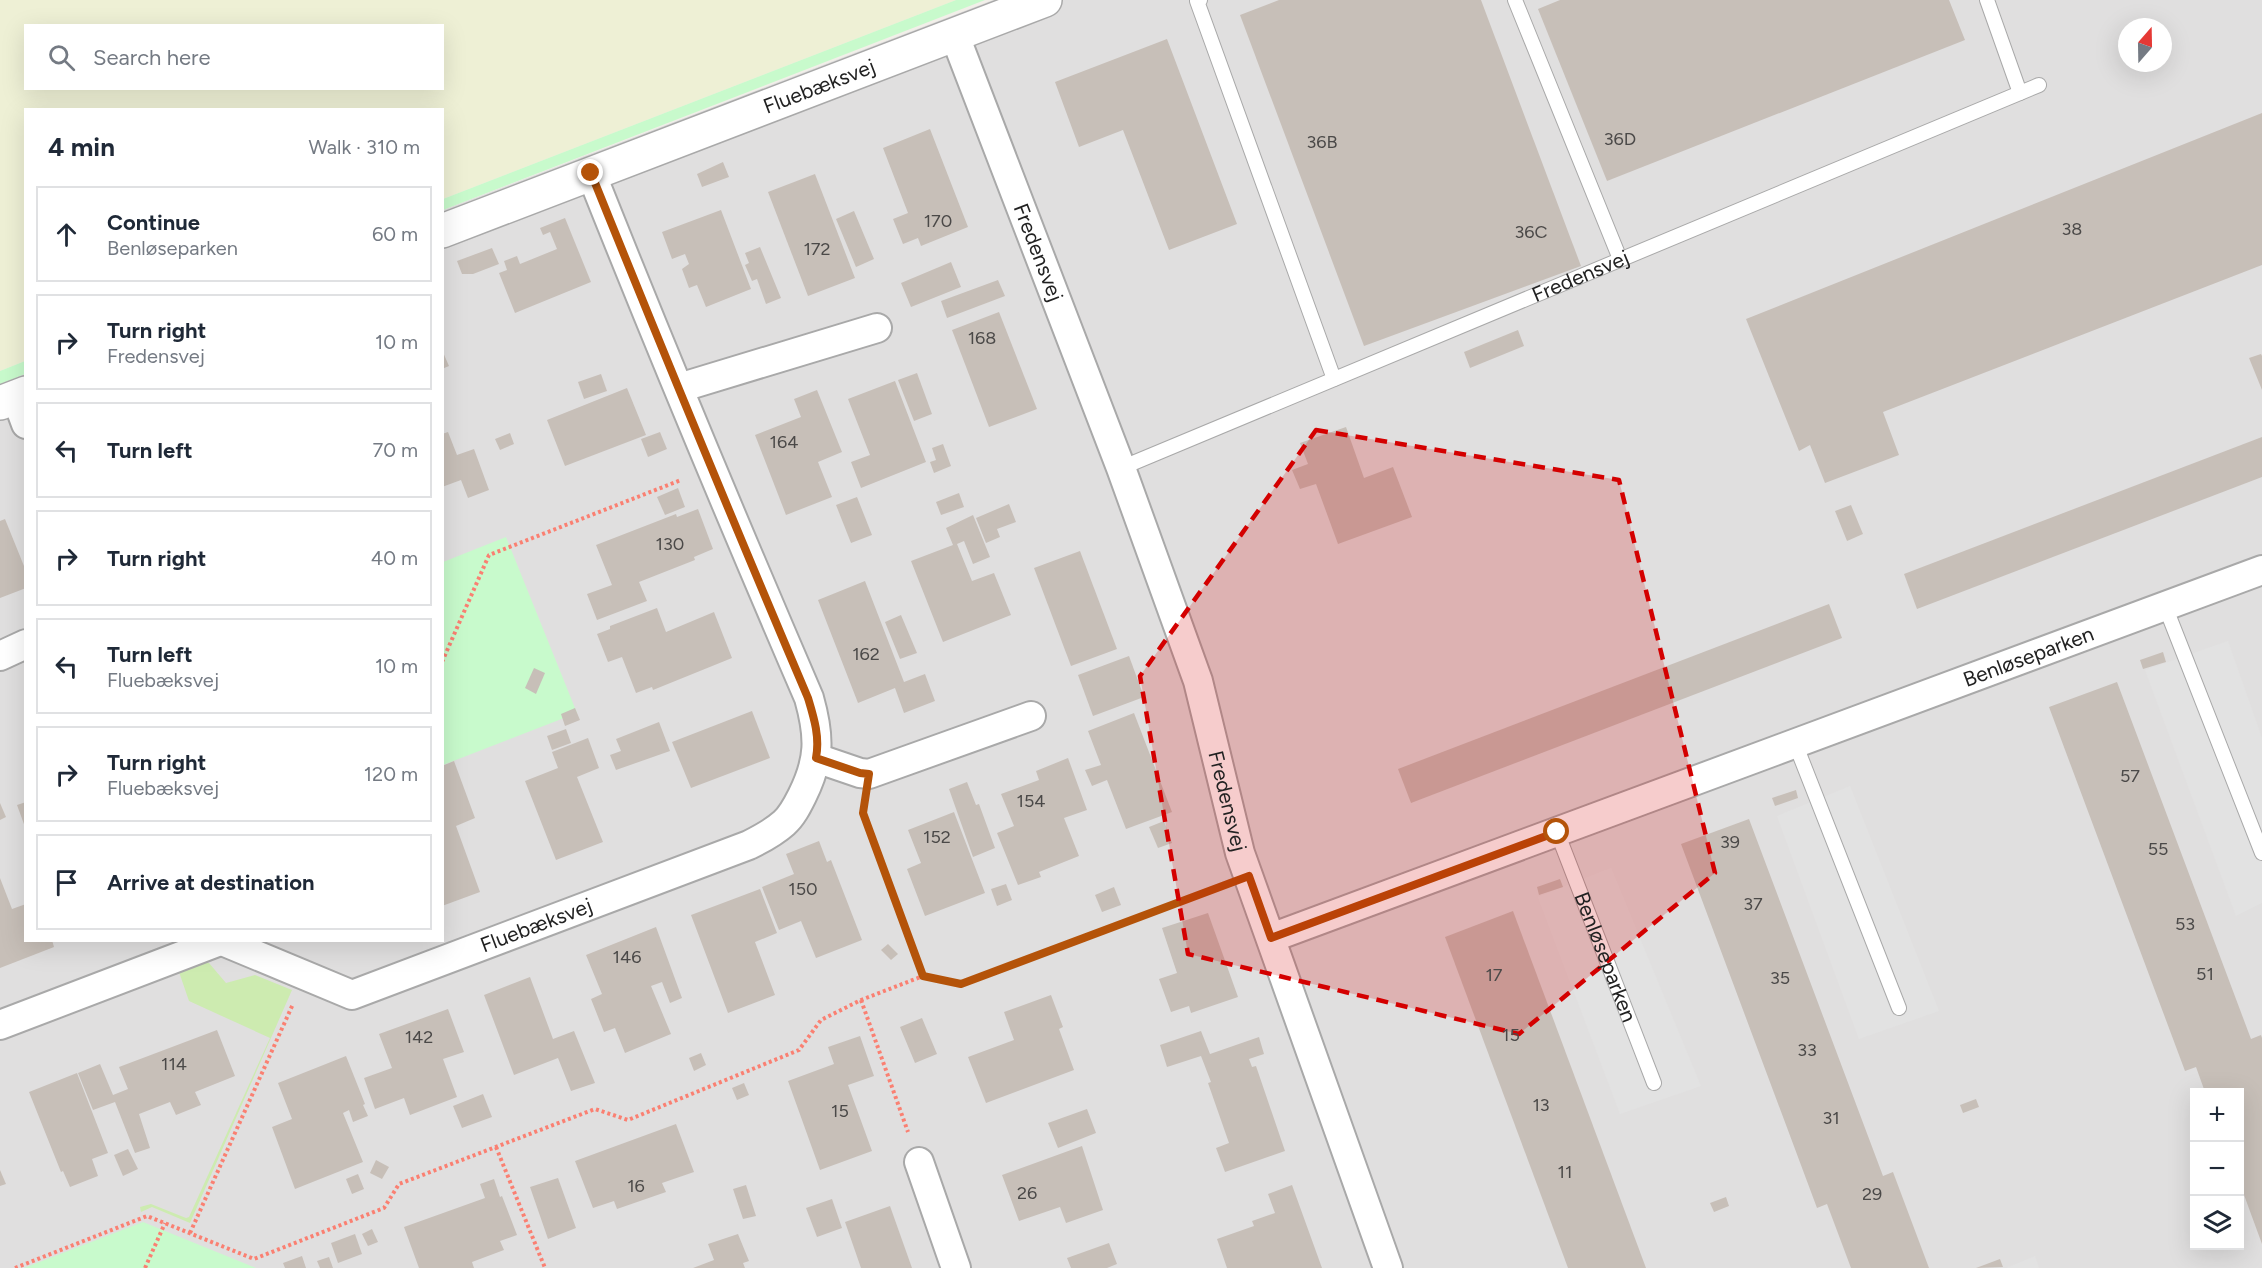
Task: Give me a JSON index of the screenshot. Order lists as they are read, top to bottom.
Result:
{
  "streets": {
    "street": ["Fluebæksvej", "Fredensvej", "Benløseparken"]
  },
  "crossings": [
    ["Fluebæksvej", "Fredensvej"],
    ["Fredensvej", "Benløseparken"]
  ],
  "house_numbers": [
    "36D",
    "36B",
    "170",
    "38",
    "36C",
    "172",
    "168",
    "164",
    "130",
    "162",
    "57",
    "154",
    "152",
    "39",
    "55",
    "150",
    "37",
    "53",
    "146",
    "51",
    "17",
    "35",
    "15",
    "142",
    "33",
    "114",
    "13",
    "15",
    "31",
    "11",
    "16",
    "26",
    "29"
  ],
  "north": "top",
  "page": {
    "search": "Search here",
    "heading": ["4 min", "Walk · 310 m"],
    "list": [
      ["Continue", "Benløseparken", "60 m"],
      ["Turn right", "Fredensvej", "10 m"],
      ["Turn left", "70 m"],
      ["Turn right", "40 m"],
      ["Turn left", "Fluebæksvej", "10 m"],
      ["Turn right", "Fluebæksvej", "120 m"],
      "Arrive at destination"
    ],
    "map_buttons": ["+", "−"]
  }
}
